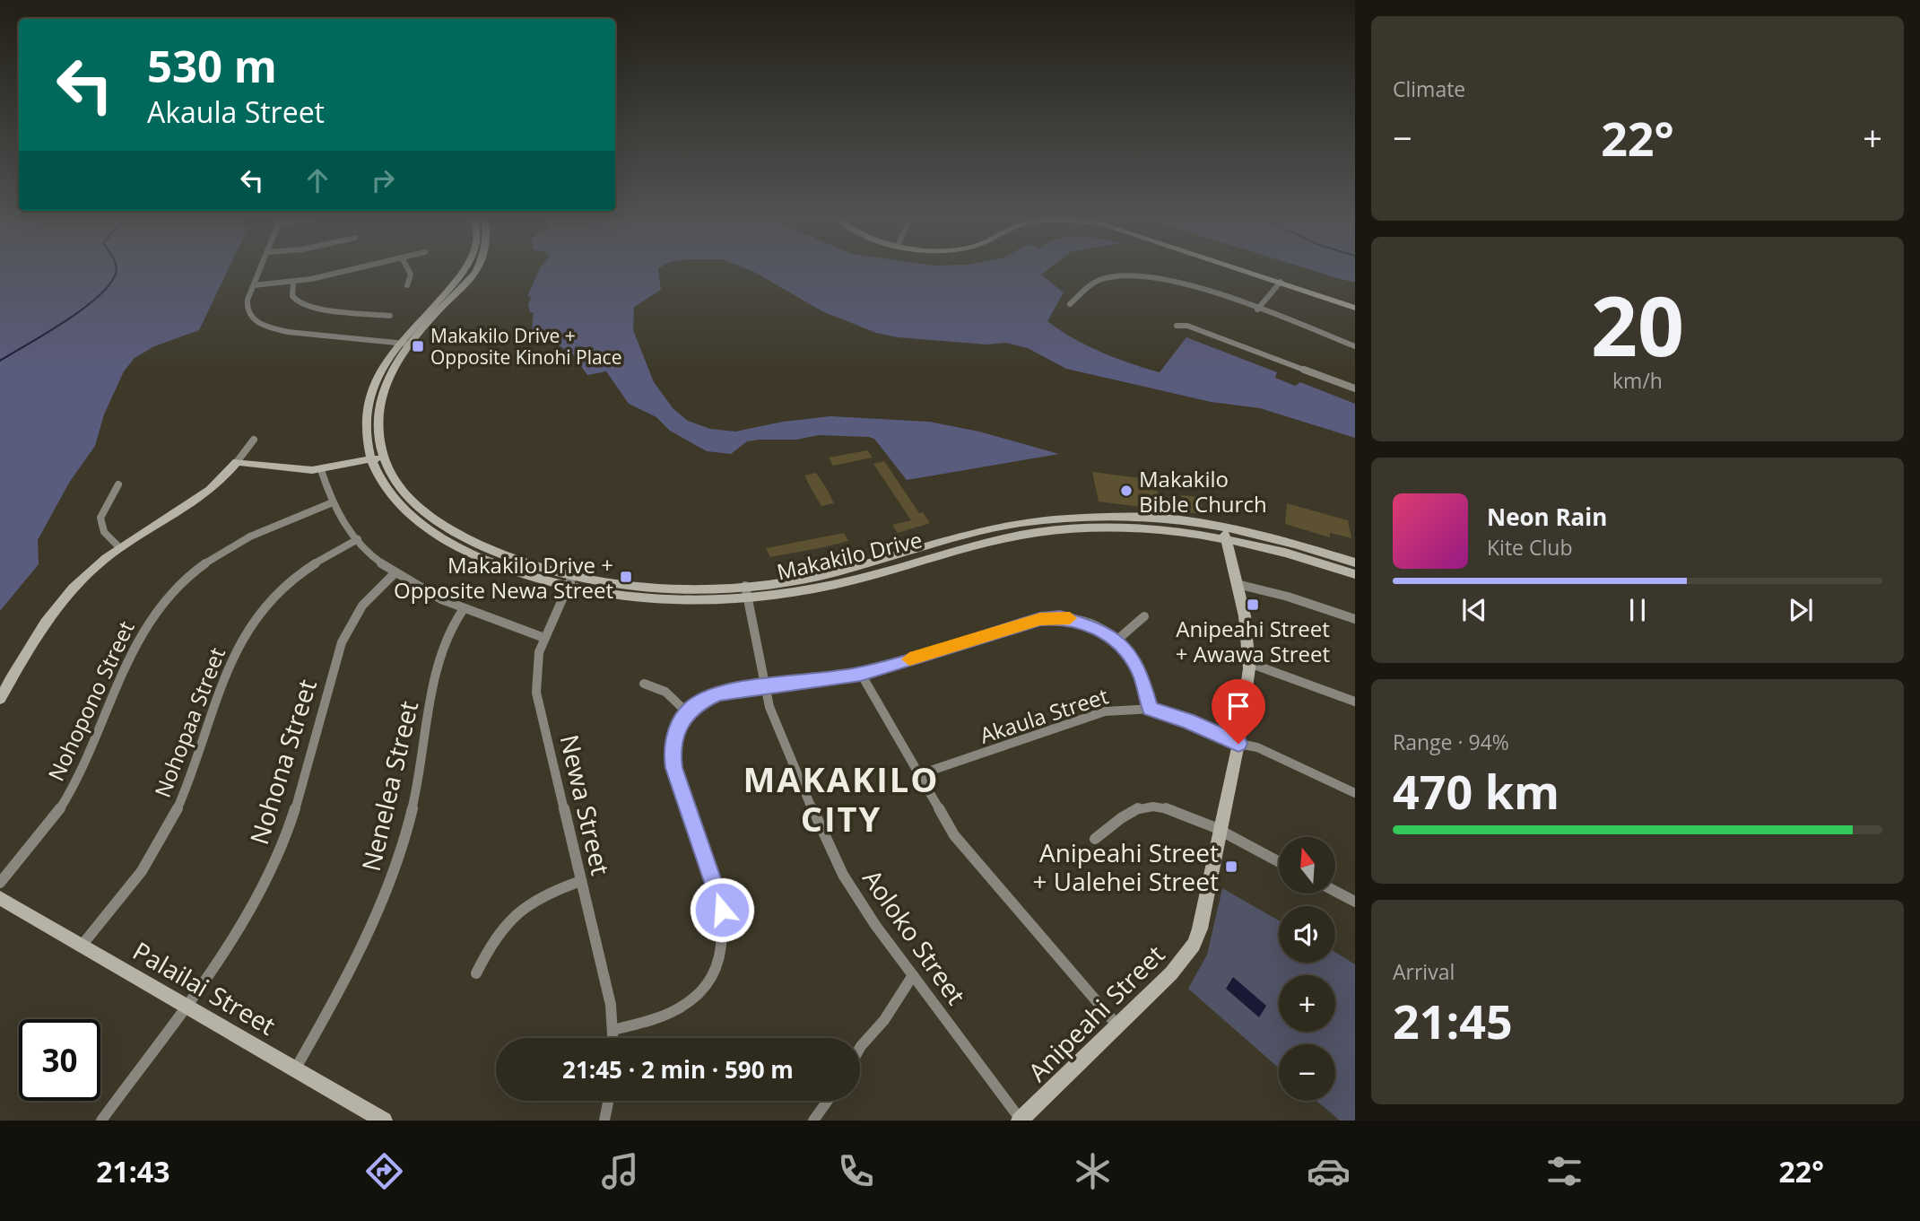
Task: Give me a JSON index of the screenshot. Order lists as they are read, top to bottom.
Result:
{
  "streets": {
    "main road": ["Makakilo Drive", "Palailai Street"],
    "street": [
      "Nohopono Street",
      "Akaula Street",
      "Nohopaa Street",
      "Nohona Street",
      "Nenelea Street",
      "Newa Street",
      "Aoloko Street",
      "Anipeahi Street"
    ]
  },
  "crossings": [
    ["Makakilo Drive", "Newa Street"],
    ["Makakilo Drive", "Aoloko Street"],
    ["Makakilo Drive", "Anipeahi Street"],
    ["Akaula Street", "Anipeahi Street"],
    ["Nohopaa Street", "Palailai Street"],
    ["Nohona Street", "Palailai Street"],
    ["Nenelea Street", "Palailai Street"],
    ["Aoloko Street", "Anipeahi Street"]
  ],
  "districts": ["MAKAKILO CITY"],
  "places": {
    "transit": [
      "Makakilo Drive + Opposite Kinohi Place",
      "Makakilo Drive + Opposite Newa Street",
      "Anipeahi Street + Awawa Street",
      "Anipeahi Street + Ualehei Street"
    ],
    "other": ["Makakilo Bible Church"]
  },
  "north": "top",
  "page": {
    "tile": [
      "Climate",
      ["20", "km/h"],
      ["Range · 94%", "470 km"],
      ["Arrival", "21:45"]
    ],
    "turn": ["530 m", "Akaula Street"],
    "heat": ["−", "22°", "+"],
    "song": ["Neon Rain", "Kite Club"],
    "map_buttons": ["+", "−"],
    "limit": "30",
    "trip": "21:45 · 2 min · 590 m",
    "tabs": ["21:43", "22°"]
  }
}
